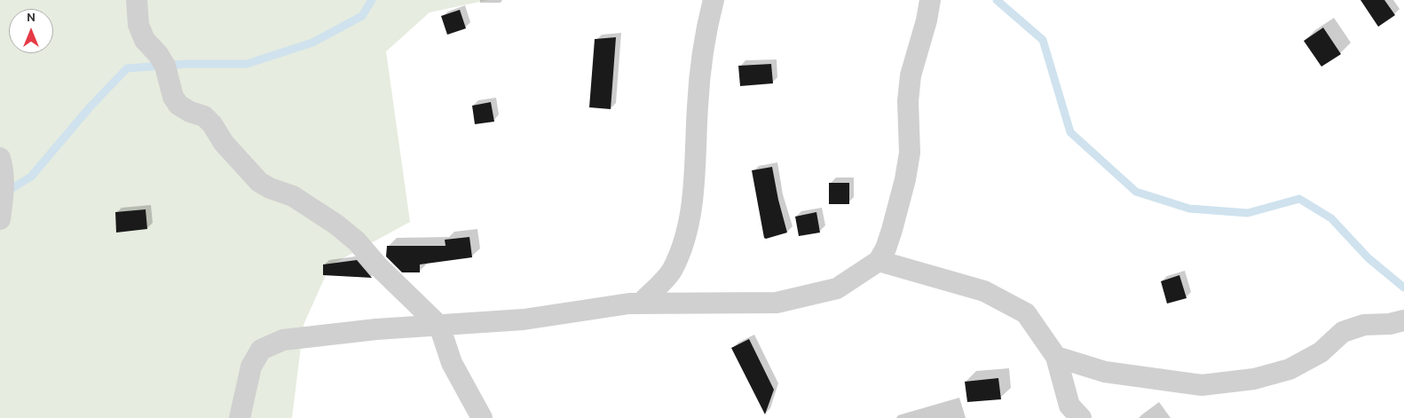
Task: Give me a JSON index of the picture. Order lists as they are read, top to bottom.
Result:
{
  "north": "top"
}
